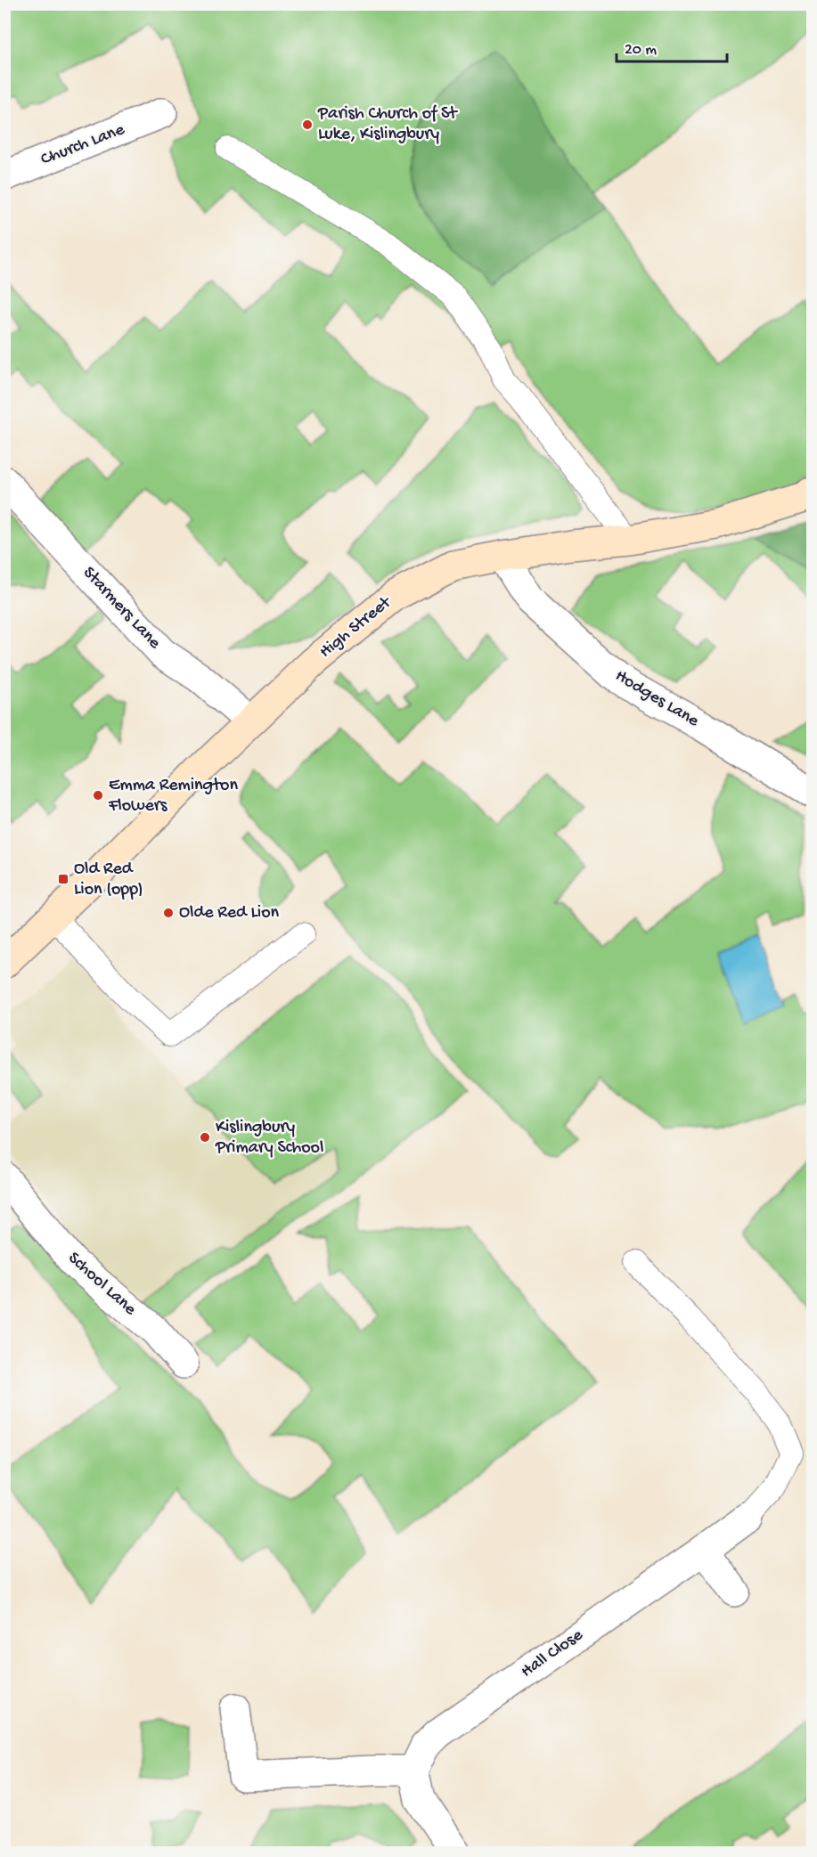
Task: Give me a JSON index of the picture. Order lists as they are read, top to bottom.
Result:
{
  "streets": {
    "street": [
      "Church Lane",
      "Starmers Lane",
      "High Street",
      "Hodges Lane",
      "School Lane",
      "Hall Close"
    ]
  },
  "crossings": [
    ["Starmers Lane", "High Street"],
    ["High Street", "Hodges Lane"]
  ],
  "places": {
    "other": [
      "Parish Church of St Luke, Kislingbury",
      "Emma Remington Flowers",
      "Olde Red Lion",
      "Kislingbury Primary School"
    ],
    "transit": ["Old Red Lion (opp)"]
  },
  "scale_bar": "20 m"
}
